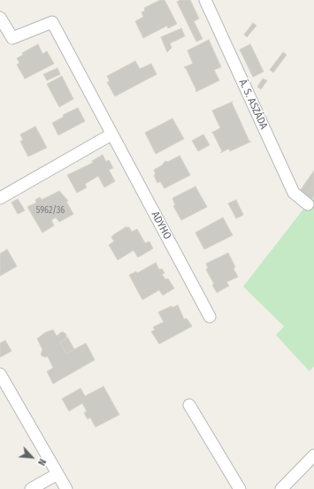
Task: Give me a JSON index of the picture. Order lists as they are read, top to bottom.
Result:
{
  "streets": {
    "street": ["Á. S. ASZÁDA", "ADYHO"]
  },
  "house_numbers": ["5962/36"],
  "north": "bottom right"
}
